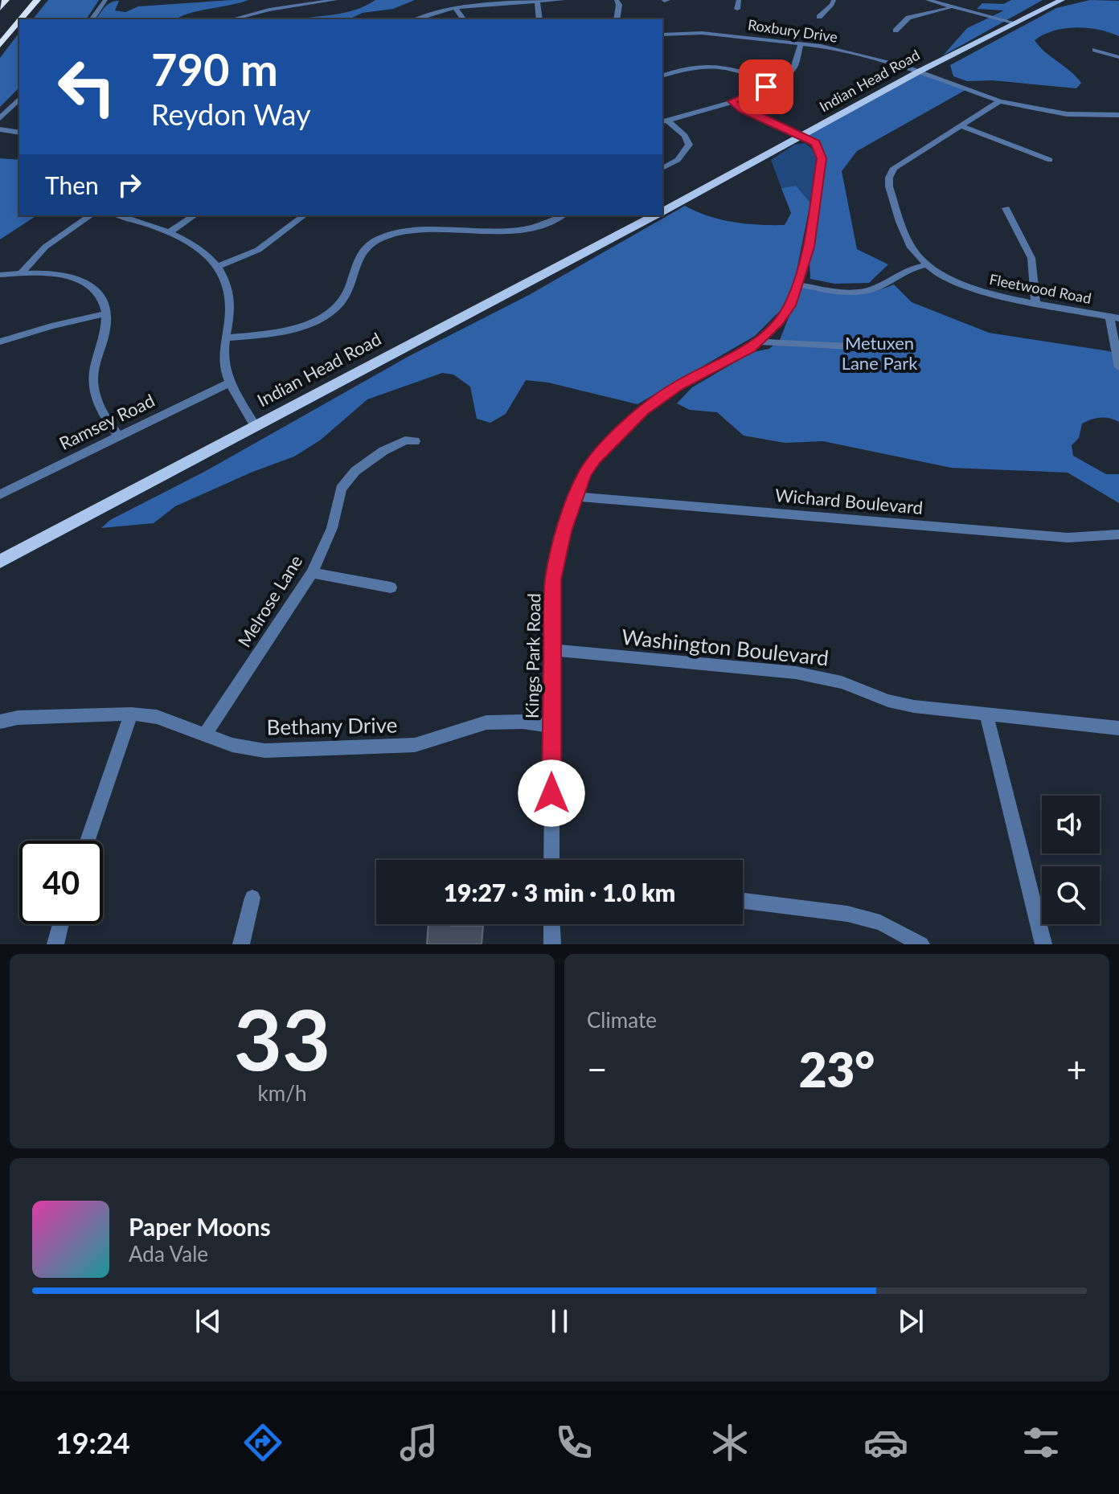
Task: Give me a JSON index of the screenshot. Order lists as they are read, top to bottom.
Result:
{
  "streets": {
    "main road": ["Indian Head Road"],
    "street": [
      "Roxbury Drive",
      "Fleetwood Road",
      "Ramsey Road",
      "Wichard Boulevard",
      "Melrose Lane",
      "Washington Boulevard",
      "Kings Park Road",
      "Bethany Drive"
    ]
  },
  "crossings": [
    ["Roxbury Drive", "Indian Head Road"],
    ["Roxbury Drive", "Fleetwood Road"],
    ["Indian Head Road", "Kings Park Road"],
    ["Wichard Boulevard", "Kings Park Road"],
    ["Melrose Lane", "Bethany Drive"],
    ["Washington Boulevard", "Kings Park Road"],
    ["Kings Park Road", "Bethany Drive"]
  ],
  "parks": ["Metuxen Lane Park"],
  "page": {
    "turn": ["790 m", "Reydon Way"],
    "then": "Then",
    "limit": "40",
    "trip": "19:27 · 3 min · 1.0 km",
    "tile": [
      ["33", "km/h"],
      "Climate"
    ],
    "heat": ["−", "23°", "+"],
    "song": ["Paper Moons", "Ada Vale"],
    "tabs": "19:24"
  }
}
